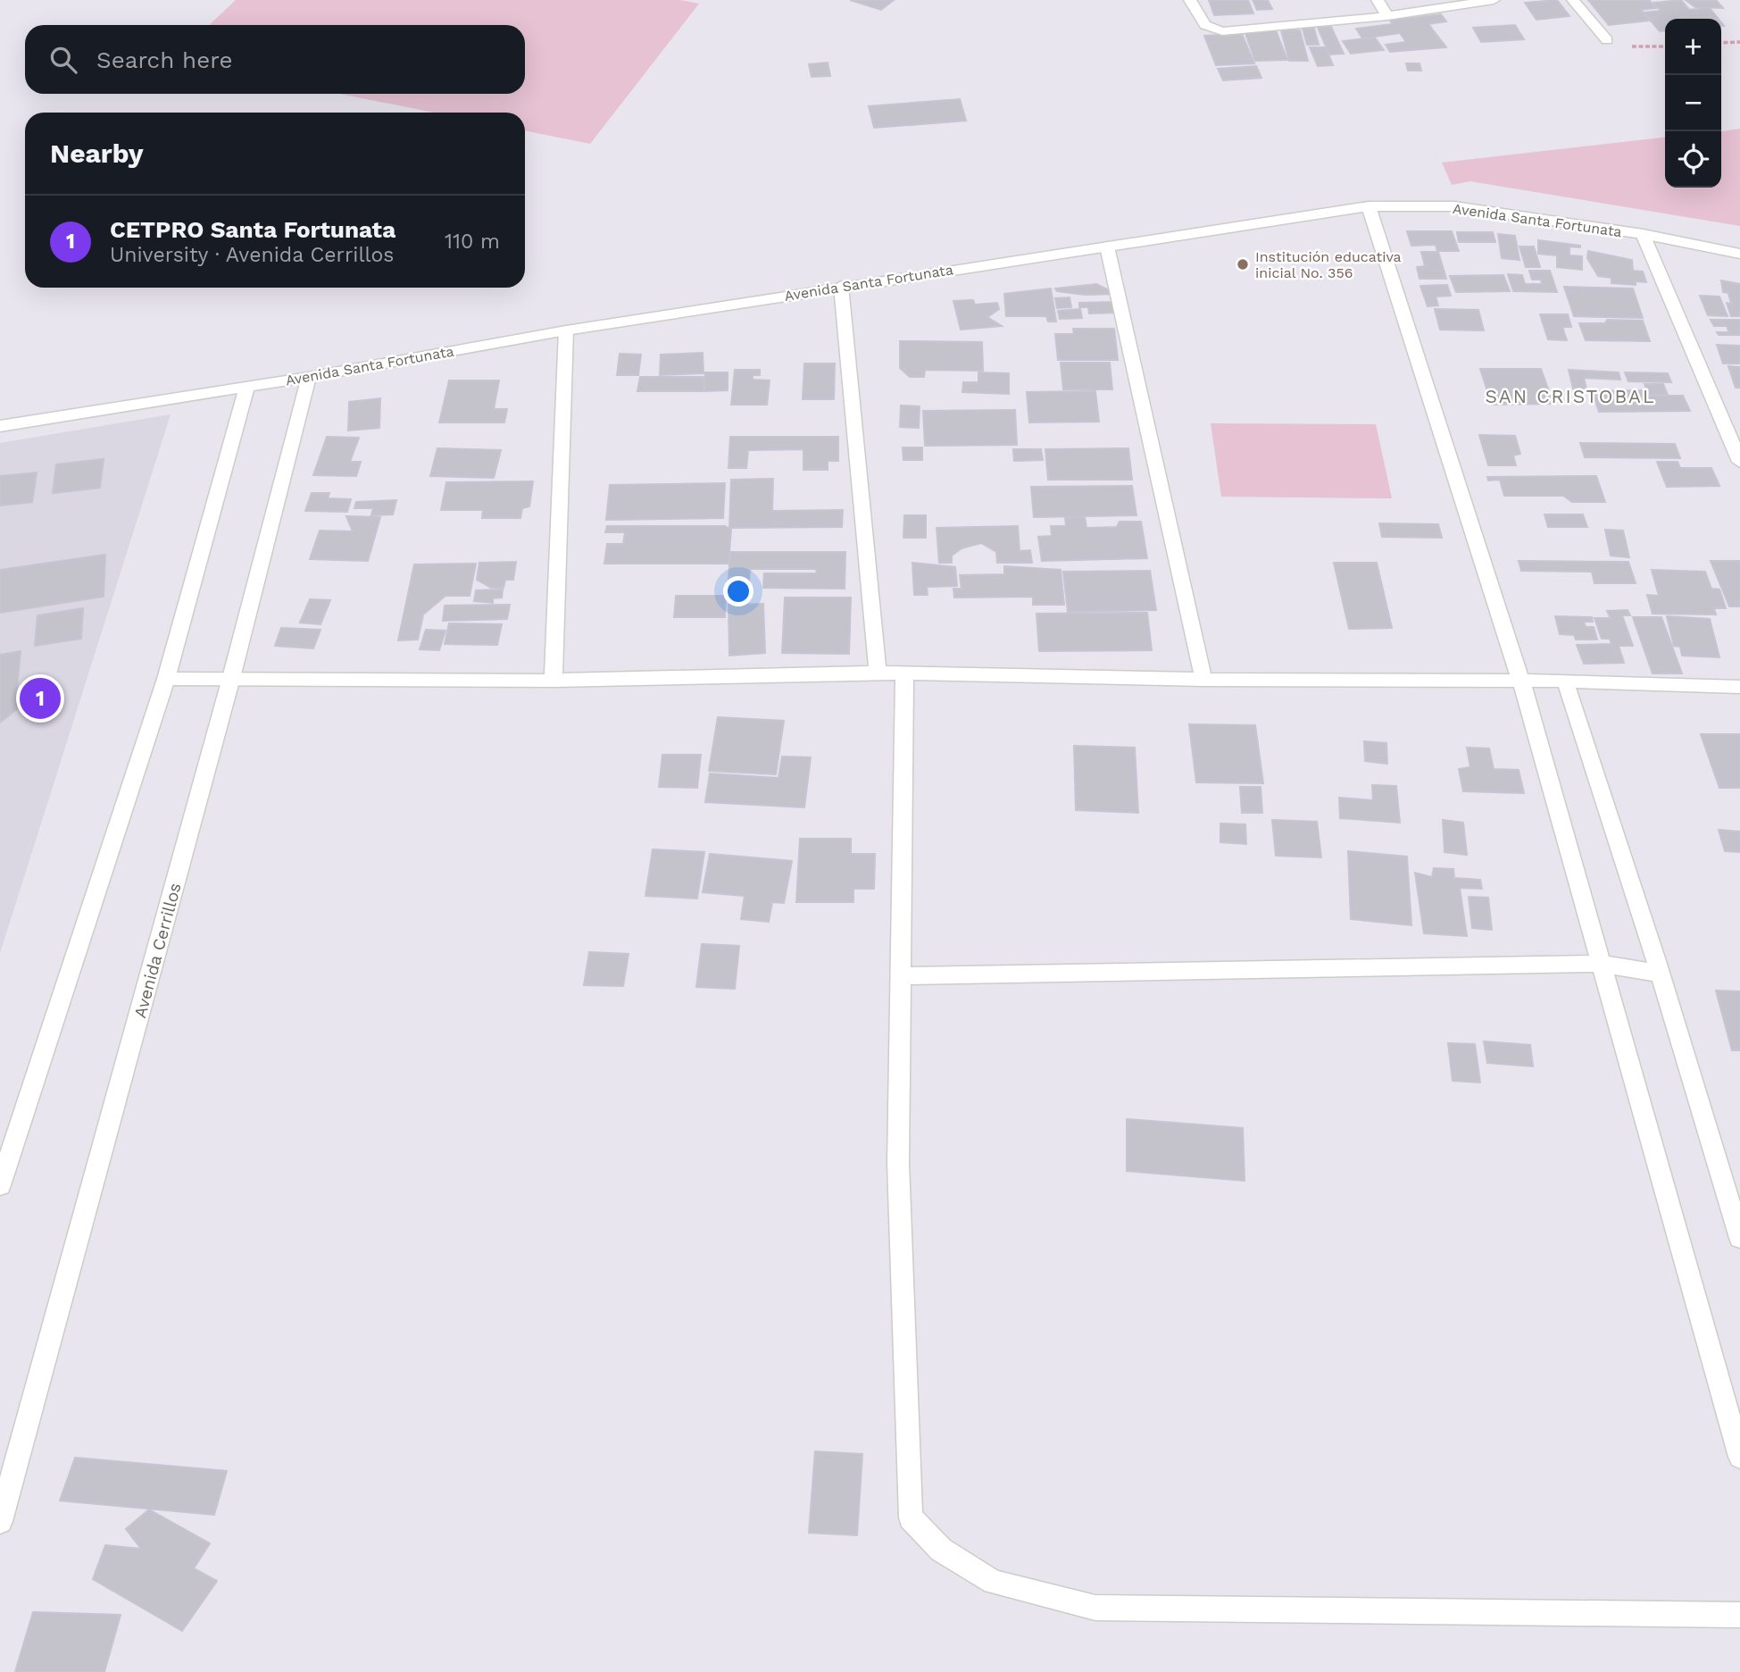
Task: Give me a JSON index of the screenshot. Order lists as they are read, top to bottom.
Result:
{
  "streets": {
    "street": ["Avenida Santa Fortunata", "Avenida Cerrillos"]
  },
  "crossings": [
    ["Avenida Santa Fortunata", "Avenida Cerrillos"]
  ],
  "districts": ["SAN CRISTOBAL"],
  "places": ["Institución educativa inicial No. 356"],
  "page": {
    "map_buttons": ["+", "−"],
    "search": "Search here",
    "heading": "Nearby",
    "list": [
      {
        "mark": "1",
        "name": "CETPRO Santa Fortunata",
        "note": "University · Avenida Cerrillos",
        "value": "110 m"
      }
    ],
    "pins": "1"
  }
}
